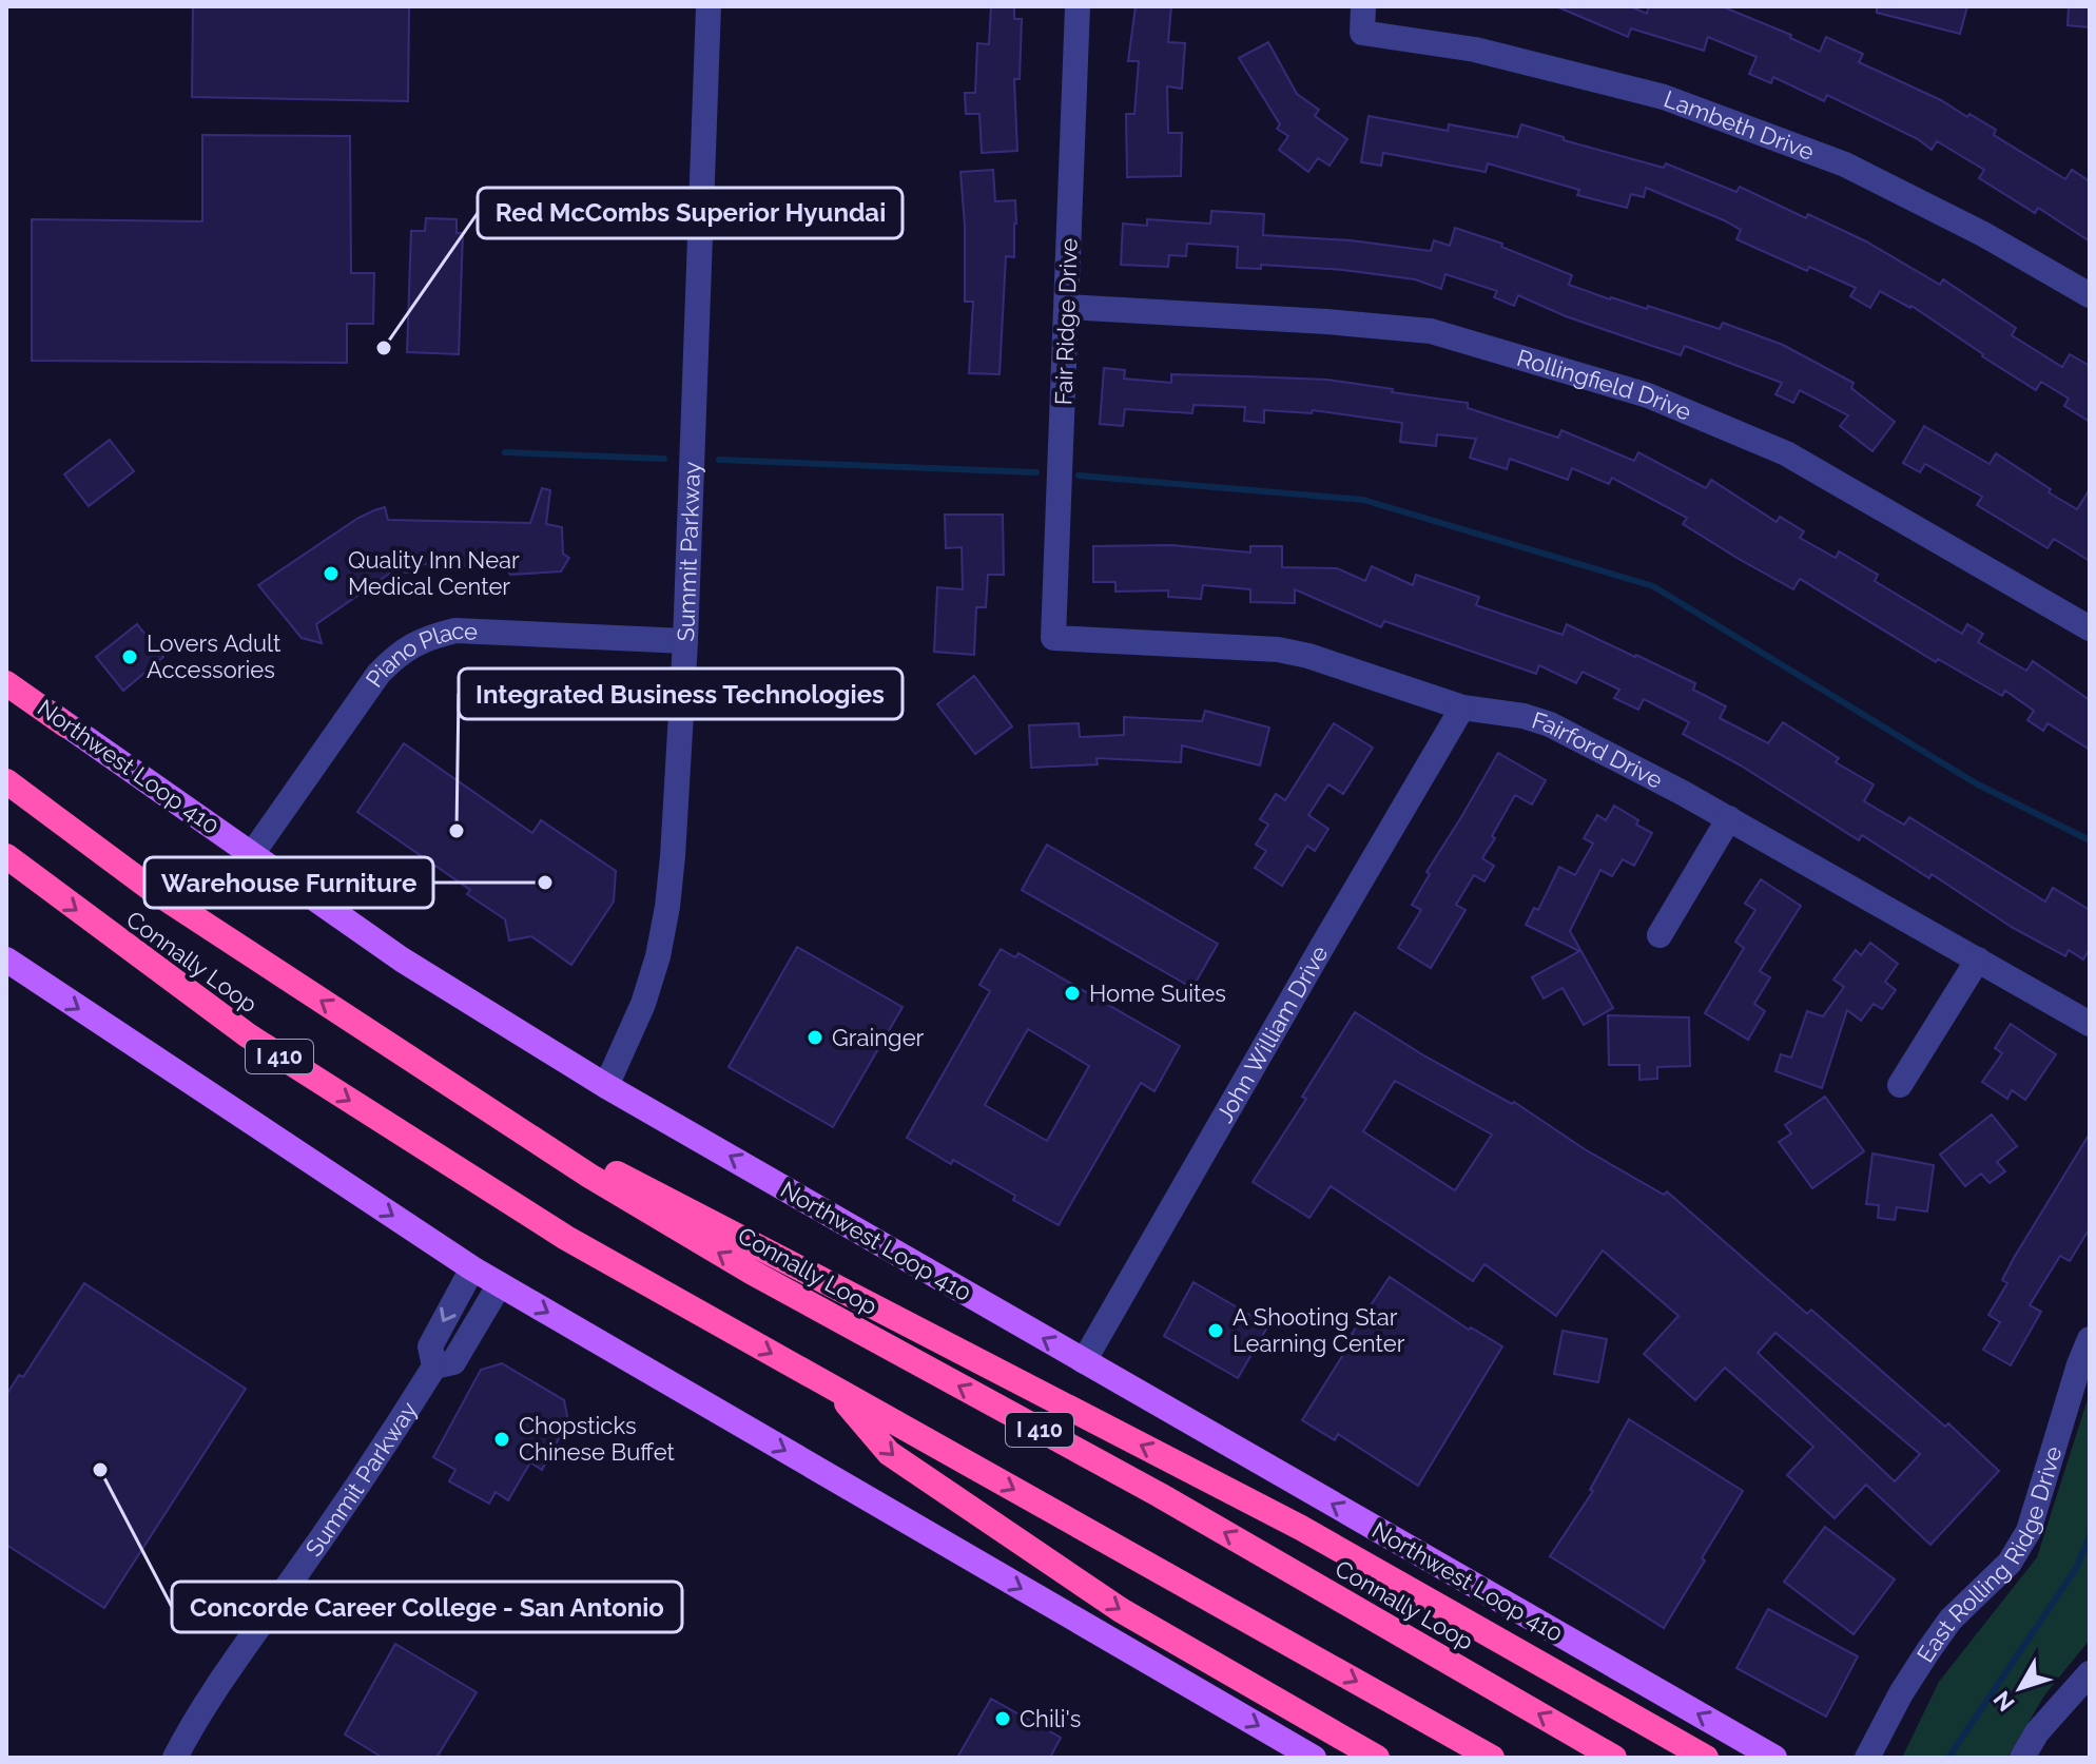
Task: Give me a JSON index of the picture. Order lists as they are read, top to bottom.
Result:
{
  "streets": {
    "highway": ["Connally Loop", "I 410"],
    "main road": ["Northwest Loop 410"],
    "street": [
      "Lambeth Drive",
      "Fair Ridge Drive",
      "Rollingfield Drive",
      "Summit Parkway",
      "Piano Place",
      "Fairford Drive",
      "John William Drive",
      "East Rolling Ridge Drive"
    ]
  },
  "crossings": [
    ["Fair Ridge Drive", "Rollingfield Drive"],
    ["Fair Ridge Drive", "Fairford Drive"],
    ["Summit Parkway", "Piano Place"],
    ["Summit Parkway", "Northwest Loop 410"],
    ["Piano Place", "Northwest Loop 410"],
    ["Fairford Drive", "John William Drive"],
    ["Northwest Loop 410", "John William Drive"]
  ],
  "places": [
    "Red McCombs Superior Hyundai",
    "Quality Inn Near Medical Center",
    "Lovers Adult Accessories",
    "Integrated Business Technologies",
    "Warehouse Furniture",
    "Home Suites",
    "Grainger",
    "A Shooting Star Learning Center",
    "Chopsticks Chinese Buffet",
    "Concorde Career College - San Antonio",
    "Chili's"
  ],
  "north": "bottom left"
}
